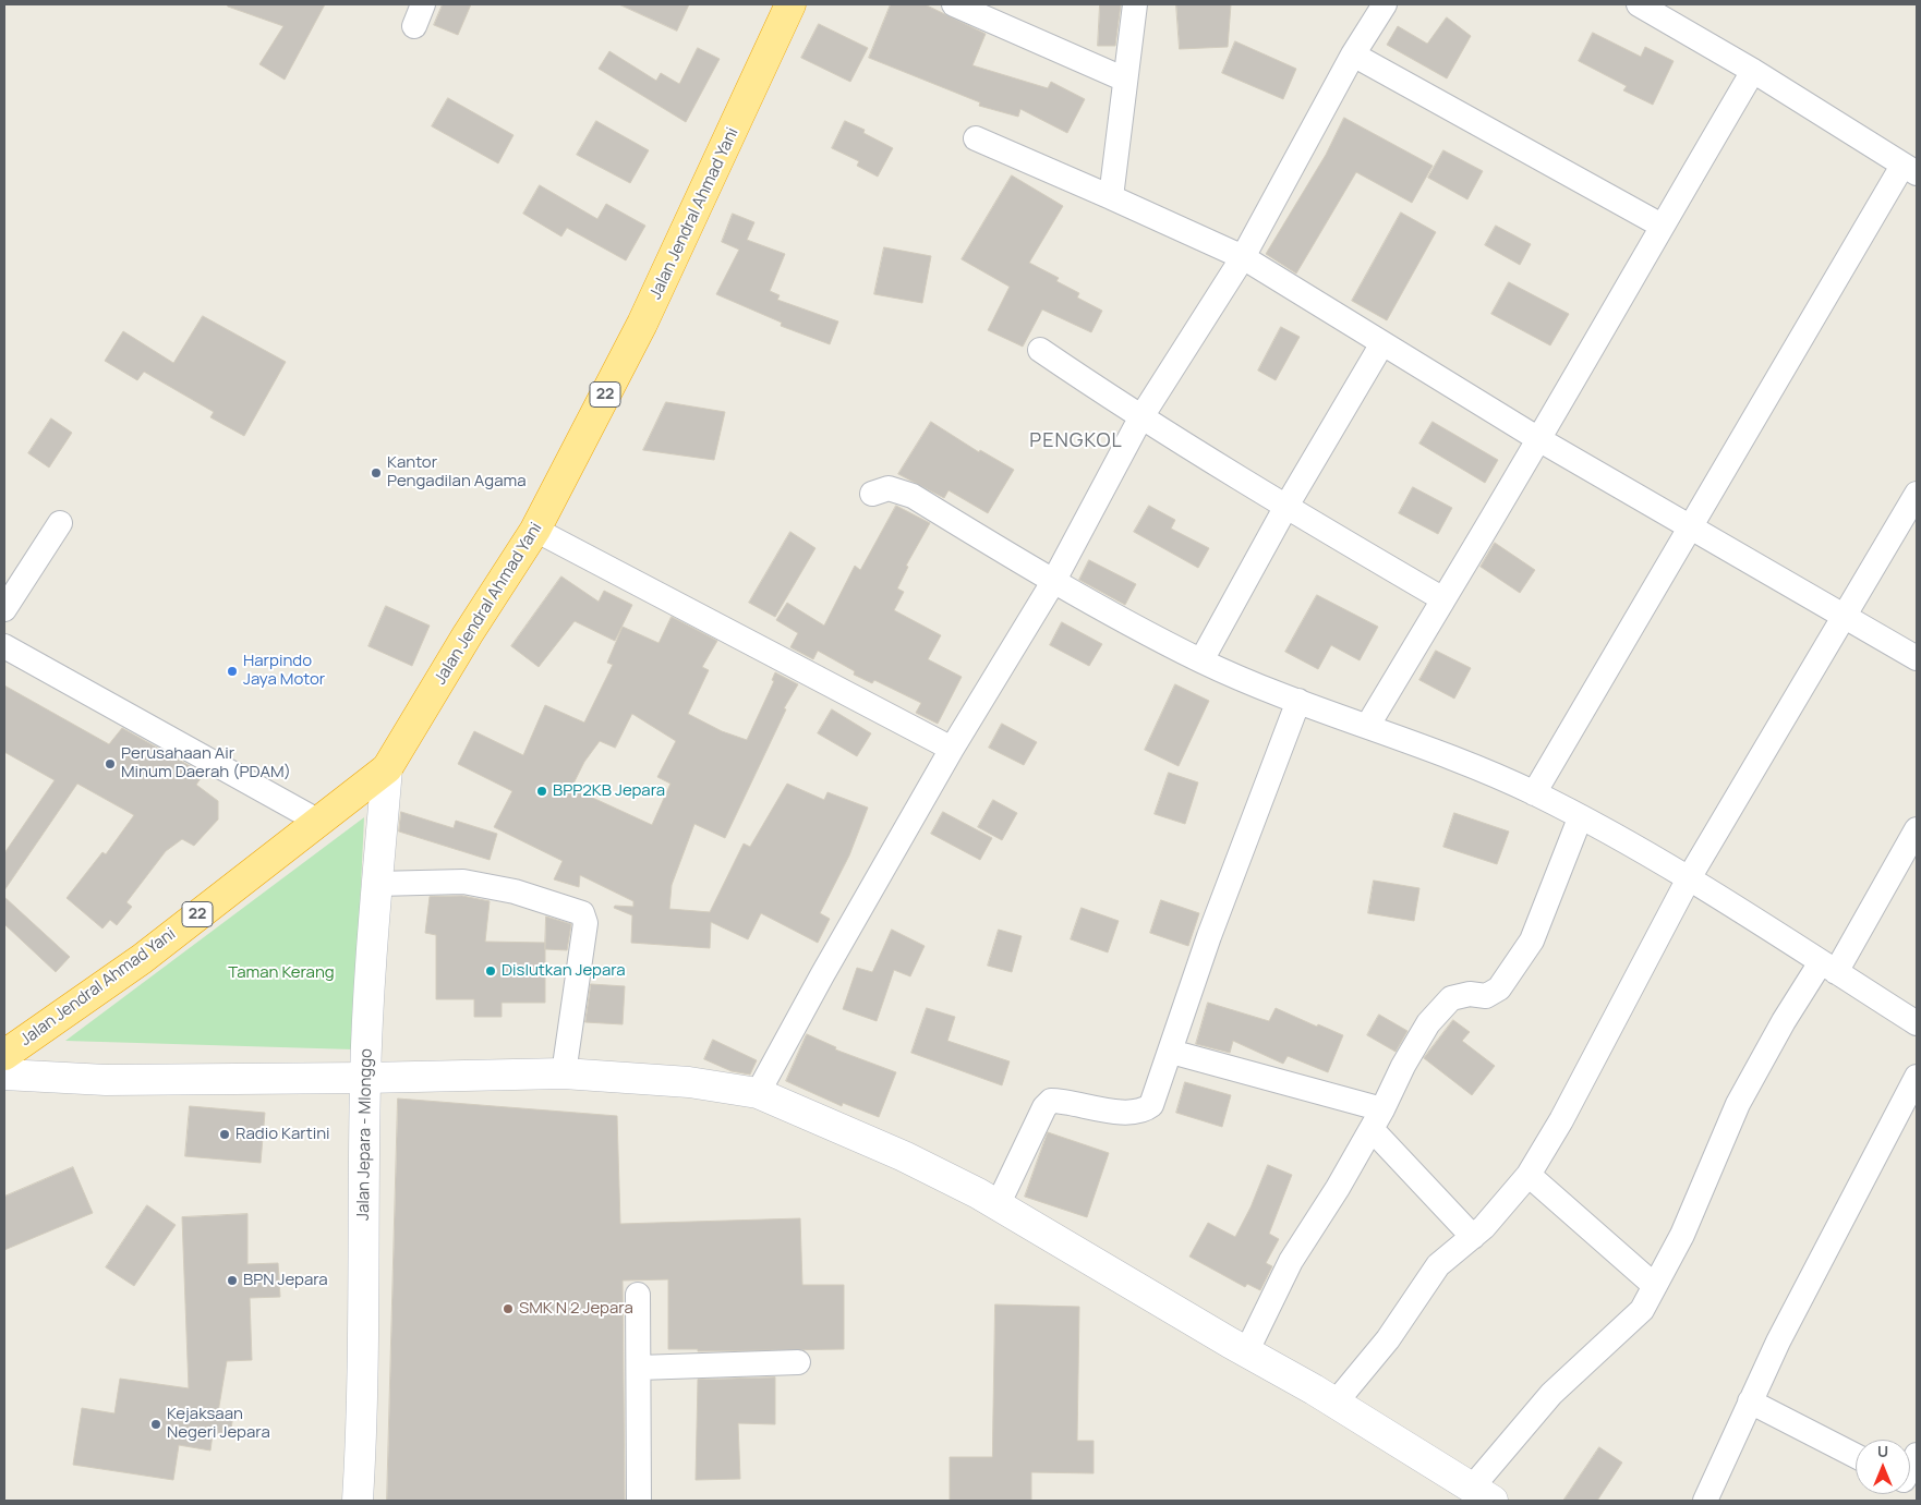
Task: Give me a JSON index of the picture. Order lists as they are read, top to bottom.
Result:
{
  "streets": {
    "highway": ["Jalan Jendral Ahmad Yani", "22"],
    "street": ["Jalan Jepara - Mlonggo"]
  },
  "crossings": [
    ["Jalan Jendral Ahmad Yani", "Jalan Jepara - Mlonggo"]
  ],
  "districts": ["PENGKOL"],
  "parks": ["Taman Kerang"],
  "places": [
    "Kantor Pengadilan Agama",
    "Harpindo Jaya Motor",
    "Perusahaan Air Minum Daerah (PDAM)",
    "BPP2KB Jepara",
    "Dislutkan Jepara",
    "Radio Kartini",
    "BPN Jepara",
    "SMK N 2 Jepara",
    "Kejaksaan Negeri Jepara"
  ],
  "north": "top"
}
